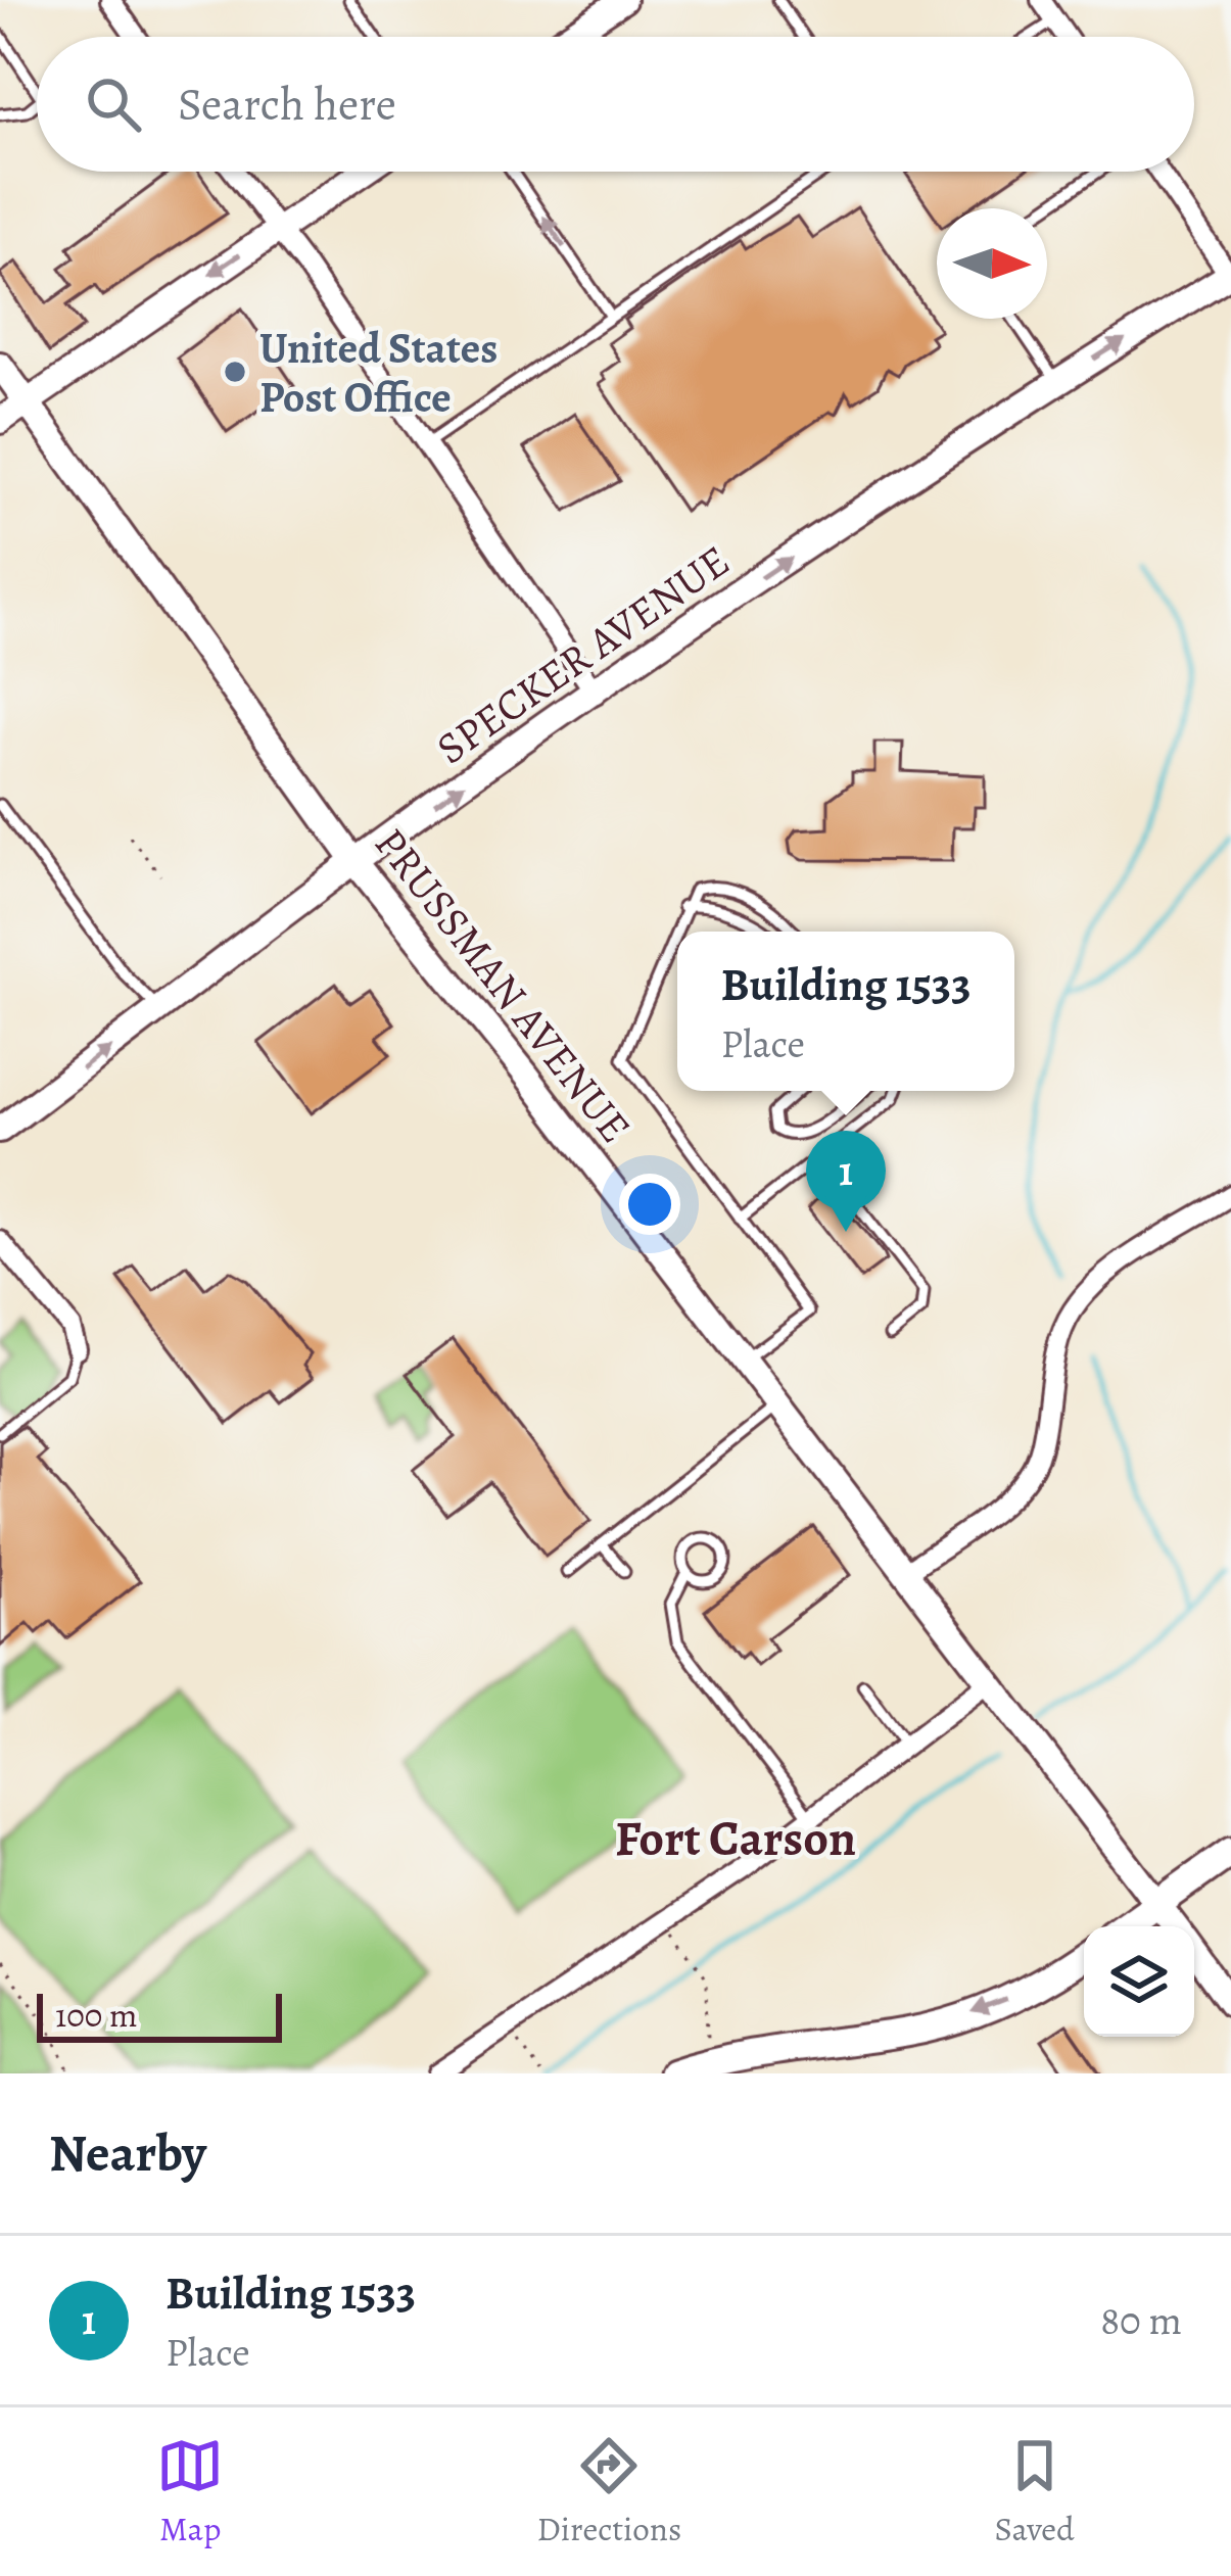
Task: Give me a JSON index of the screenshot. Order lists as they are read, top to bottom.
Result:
{
  "streets": {
    "street": ["SPECKER AVENUE", "PRUSSMAN AVENUE"]
  },
  "crossings": [
    ["SPECKER AVENUE", "PRUSSMAN AVENUE"]
  ],
  "one_way": ["SPECKER AVENUE"],
  "districts": ["Fort Carson"],
  "places": ["United States Post Office"],
  "scale_bar": "100 m",
  "north": "right",
  "page": {
    "search": "Search here",
    "popup": ["Building 1533", "Place"],
    "pins": "1",
    "scale": "100 m",
    "heading": "Nearby",
    "list": [
      {
        "mark": "1",
        "name": "Building 1533",
        "note": "Place",
        "value": "80 m"
      }
    ],
    "nav": ["Map", "Directions", "Saved"]
  }
}
